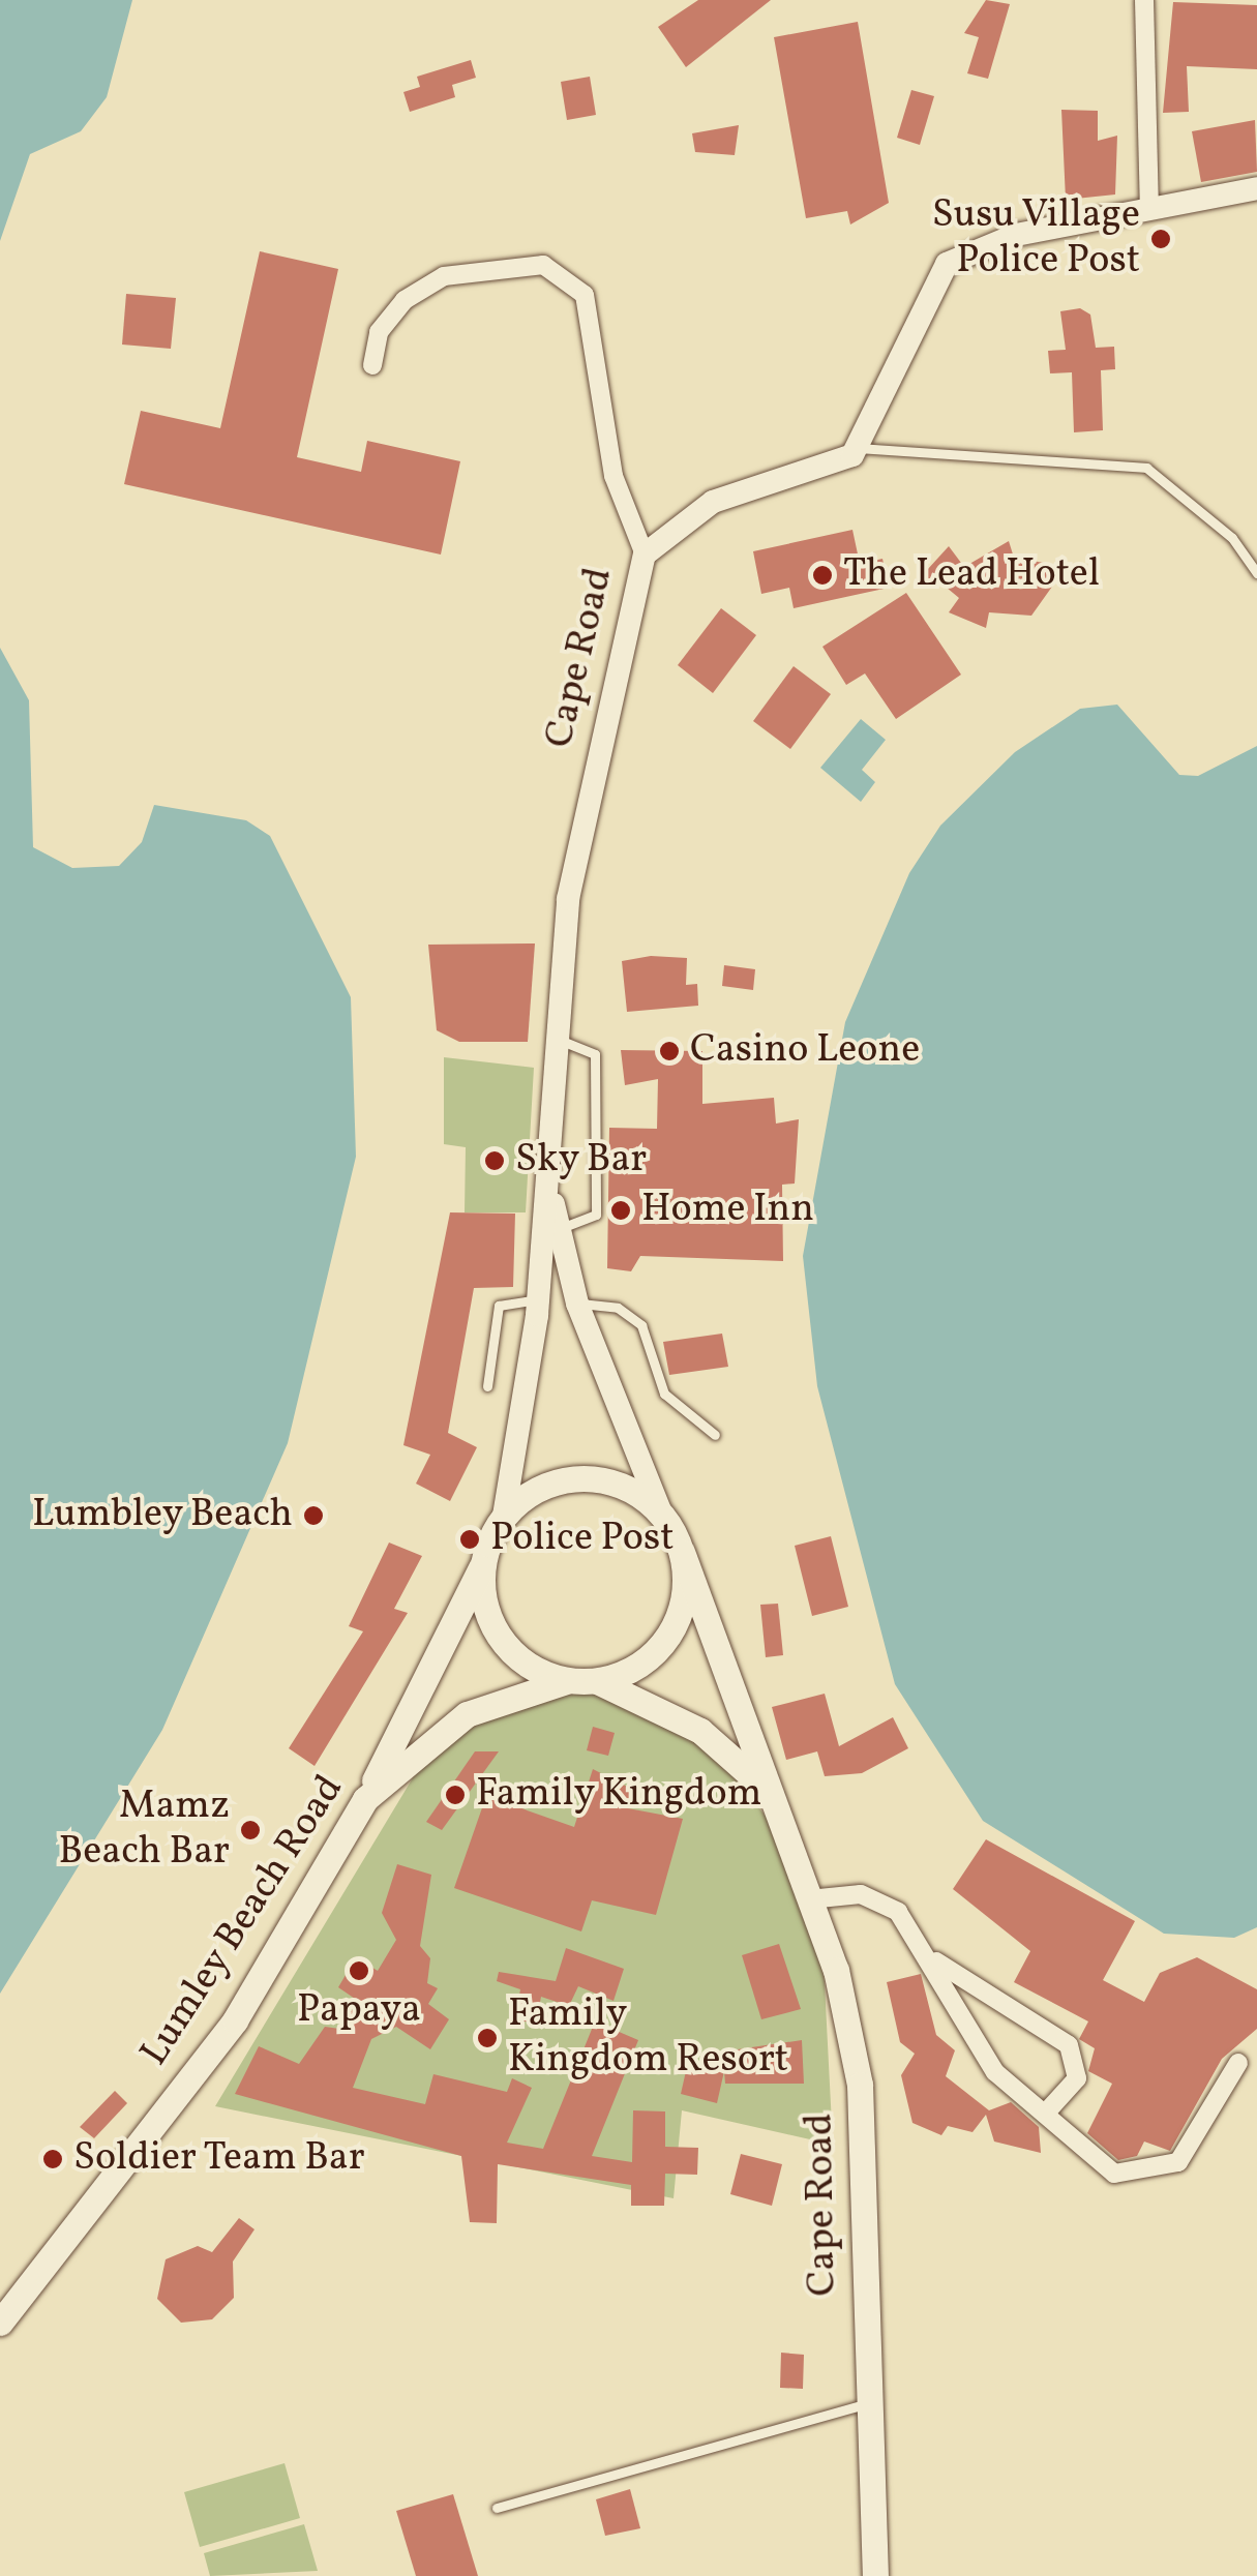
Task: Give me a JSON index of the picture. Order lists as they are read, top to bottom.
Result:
{
  "streets": {
    "main road": ["Cape Road", "Lumley Beach Road"]
  },
  "crossings": [
    ["Cape Road", "Lumley Beach Road"]
  ],
  "places": [
    "Susu Village Police Post",
    "The Lead Hotel",
    "Casino Leone",
    "Sky Bar",
    "Home Inn",
    "Lumbley Beach",
    "Police Post",
    "Family Kingdom",
    "Mamz Beach Bar",
    "Papaya",
    "Family Kingdom Resort",
    "Soldier Team Bar"
  ]
}
